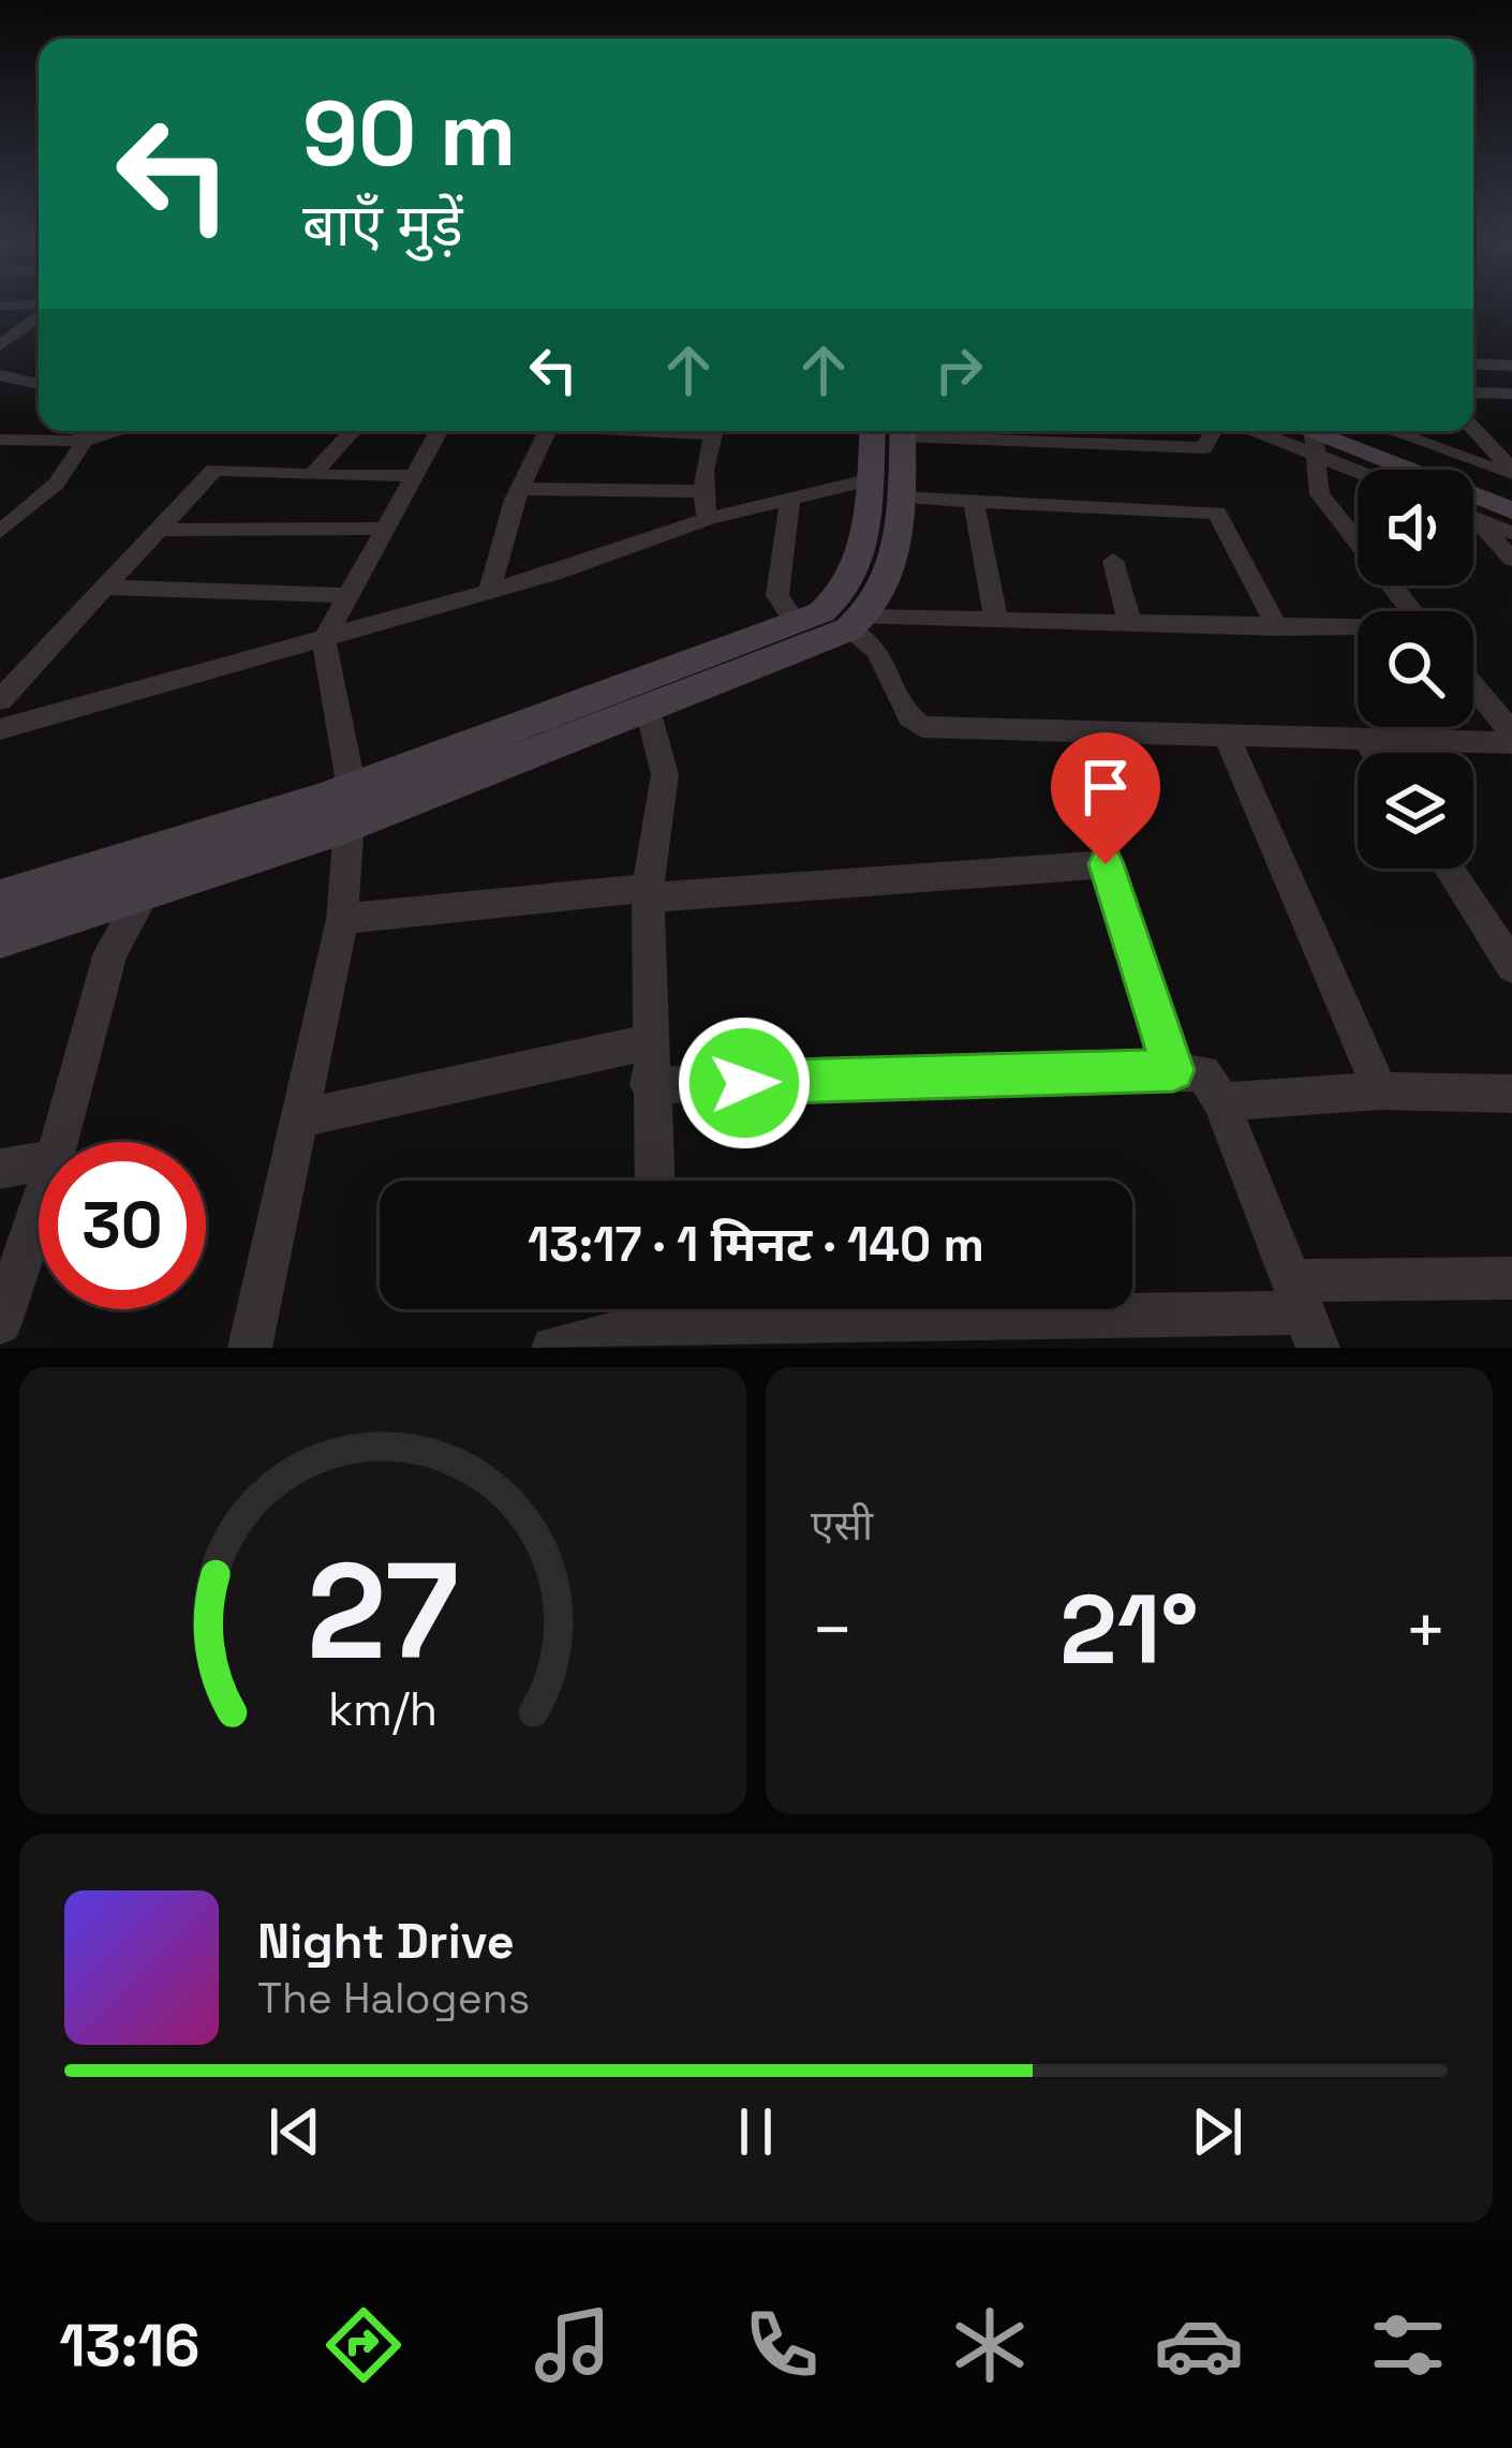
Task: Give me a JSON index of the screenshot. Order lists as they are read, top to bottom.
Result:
{
  "page": {
    "turn": ["90 m", "बाएँ मुड़ें"],
    "limit": "30",
    "trip": "13:17 · 1 मिनट · 140 m",
    "tile": "एसी",
    "heat": ["−", "21°", "+"],
    "song": ["Night Drive", "The Halogens"],
    "tabs": "13:16",
    "gauge": ["27", "km/h"]
  }
}
